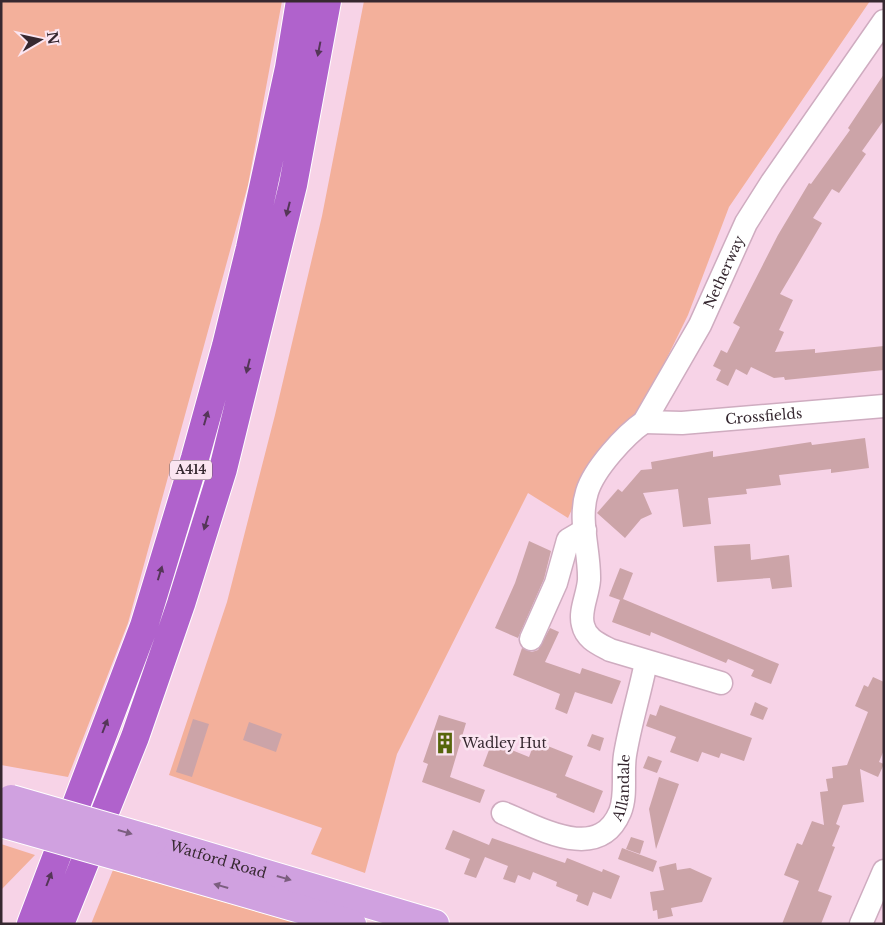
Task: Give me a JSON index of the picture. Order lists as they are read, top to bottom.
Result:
{
  "streets": {
    "highway": ["A414"],
    "main road": ["Watford Road"],
    "street": ["Netherway", "Crossfields", "Allandale"]
  },
  "crossings": [
    ["Netherway", "Crossfields"]
  ],
  "places": {
    "building": ["Wadley Hut"]
  },
  "north": "right"
}
